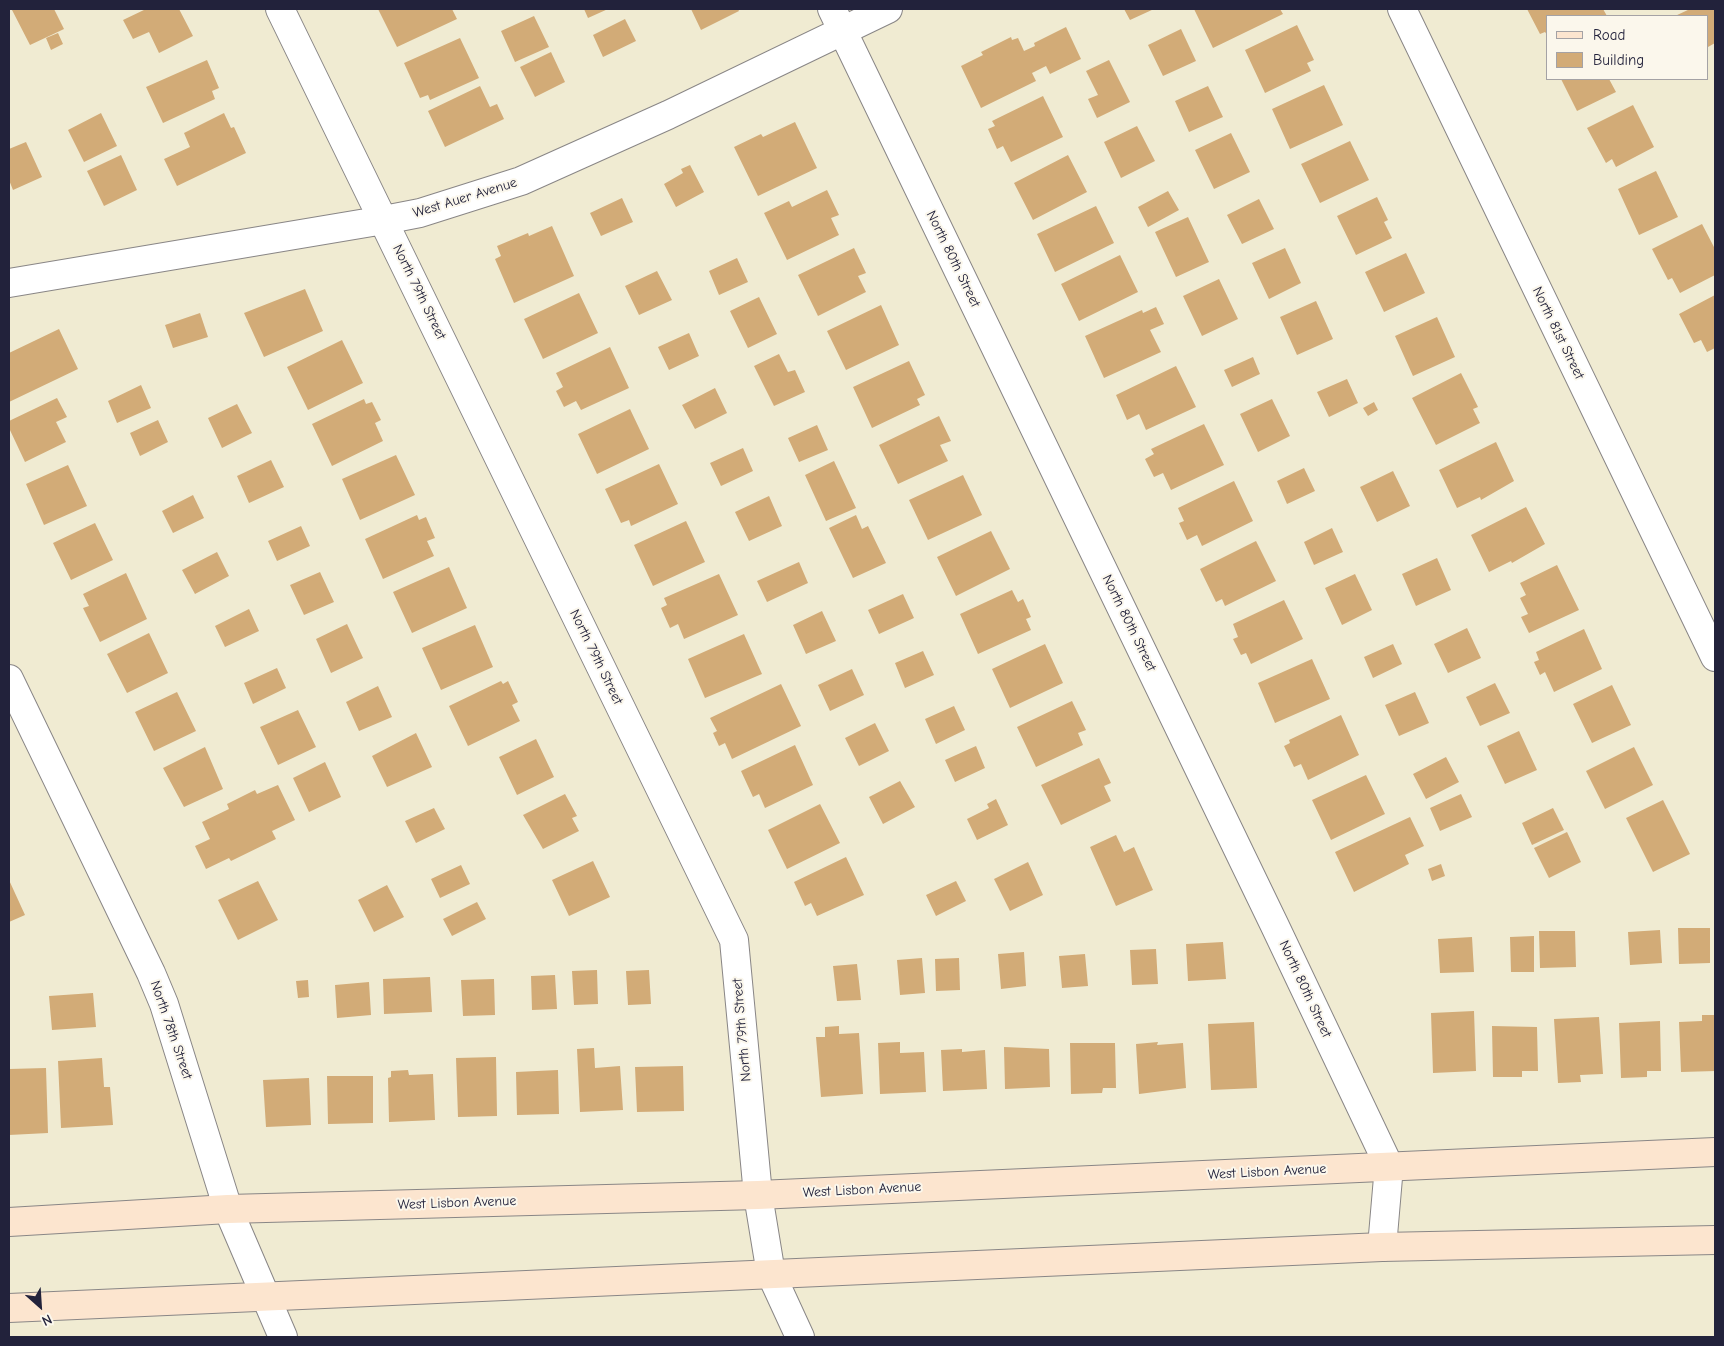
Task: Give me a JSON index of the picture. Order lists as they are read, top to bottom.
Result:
{
  "streets": {
    "main road": ["West Lisbon Avenue"],
    "street": [
      "West Auer Avenue",
      "North 80th Street",
      "North 79th Street",
      "North 81st Street",
      "North 78th Street"
    ]
  },
  "crossings": [
    ["West Auer Avenue", "North 80th Street"],
    ["West Auer Avenue", "North 79th Street"],
    ["North 80th Street", "West Lisbon Avenue"],
    ["North 79th Street", "West Lisbon Avenue"],
    ["North 78th Street", "West Lisbon Avenue"]
  ],
  "legend": ["Road", "Building"],
  "north": "bottom right"
}
